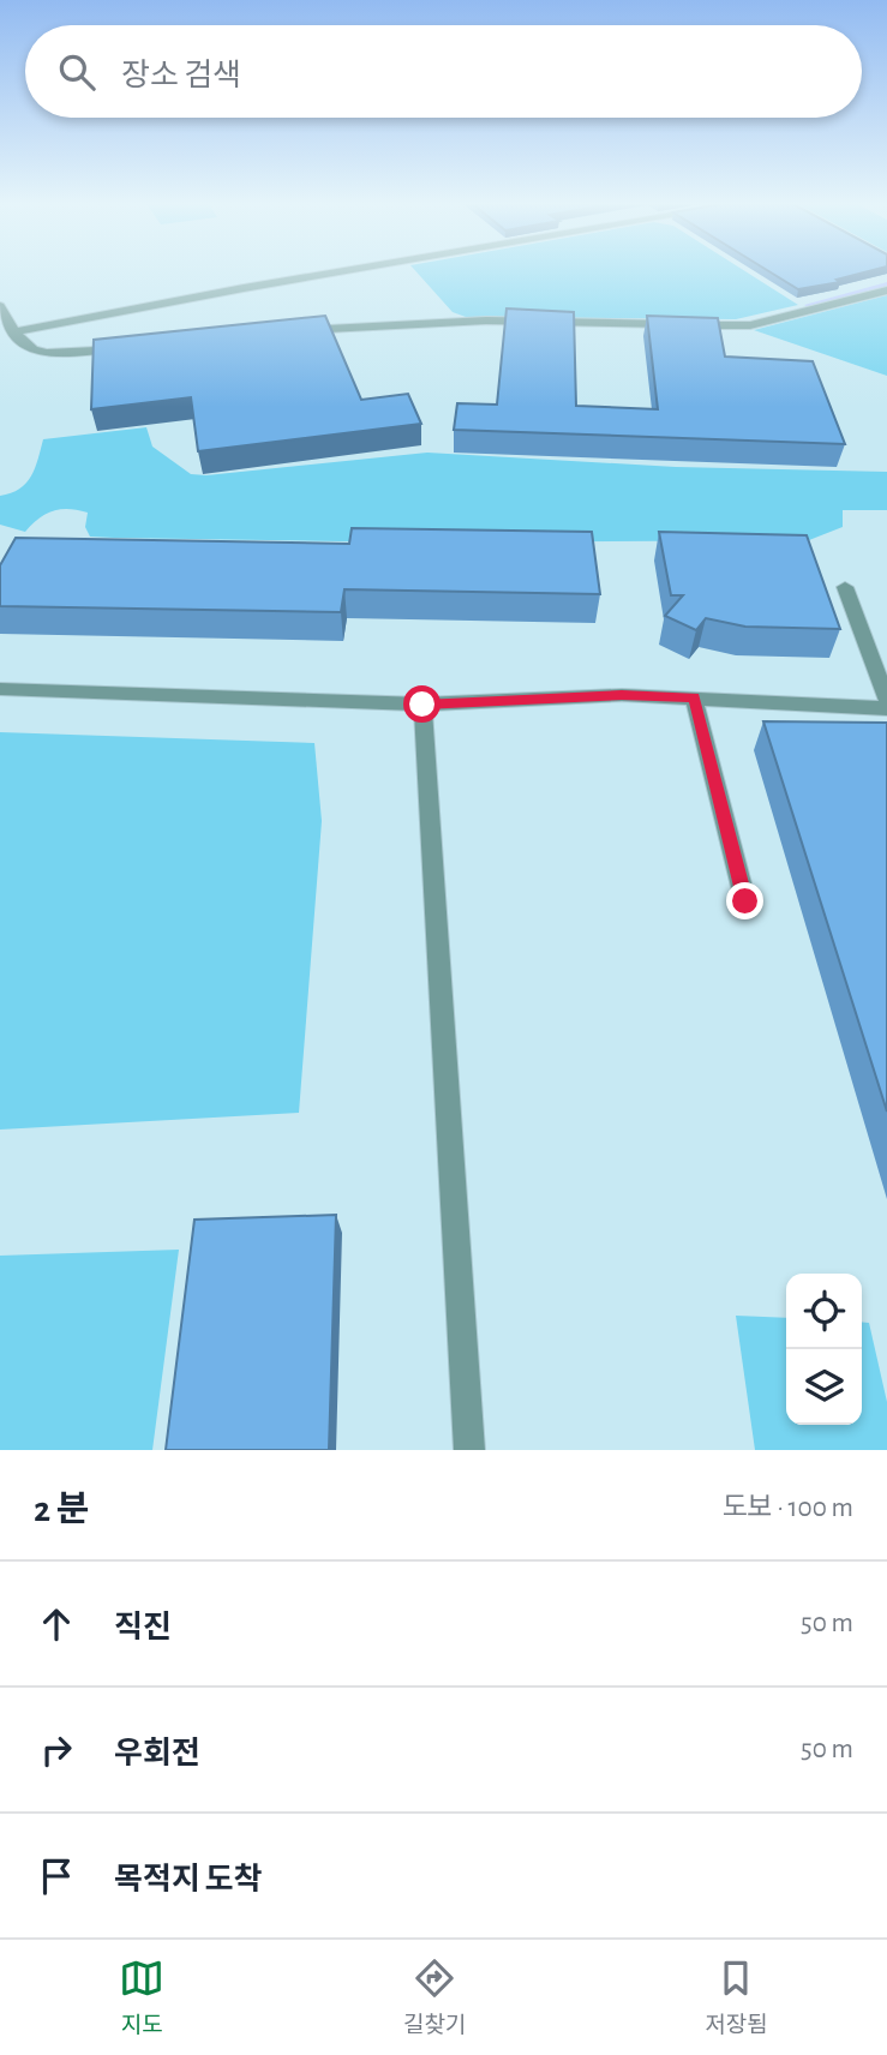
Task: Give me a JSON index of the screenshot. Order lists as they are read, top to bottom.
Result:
{
  "page": {
    "search": "장소 검색",
    "heading": ["2 분", "도보 · 100 m"],
    "list": [
      ["직진", "50 m"],
      ["우회전", "50 m"],
      "목적지 도착"
    ],
    "nav": ["지도", "길찾기", "저장됨"]
  }
}
